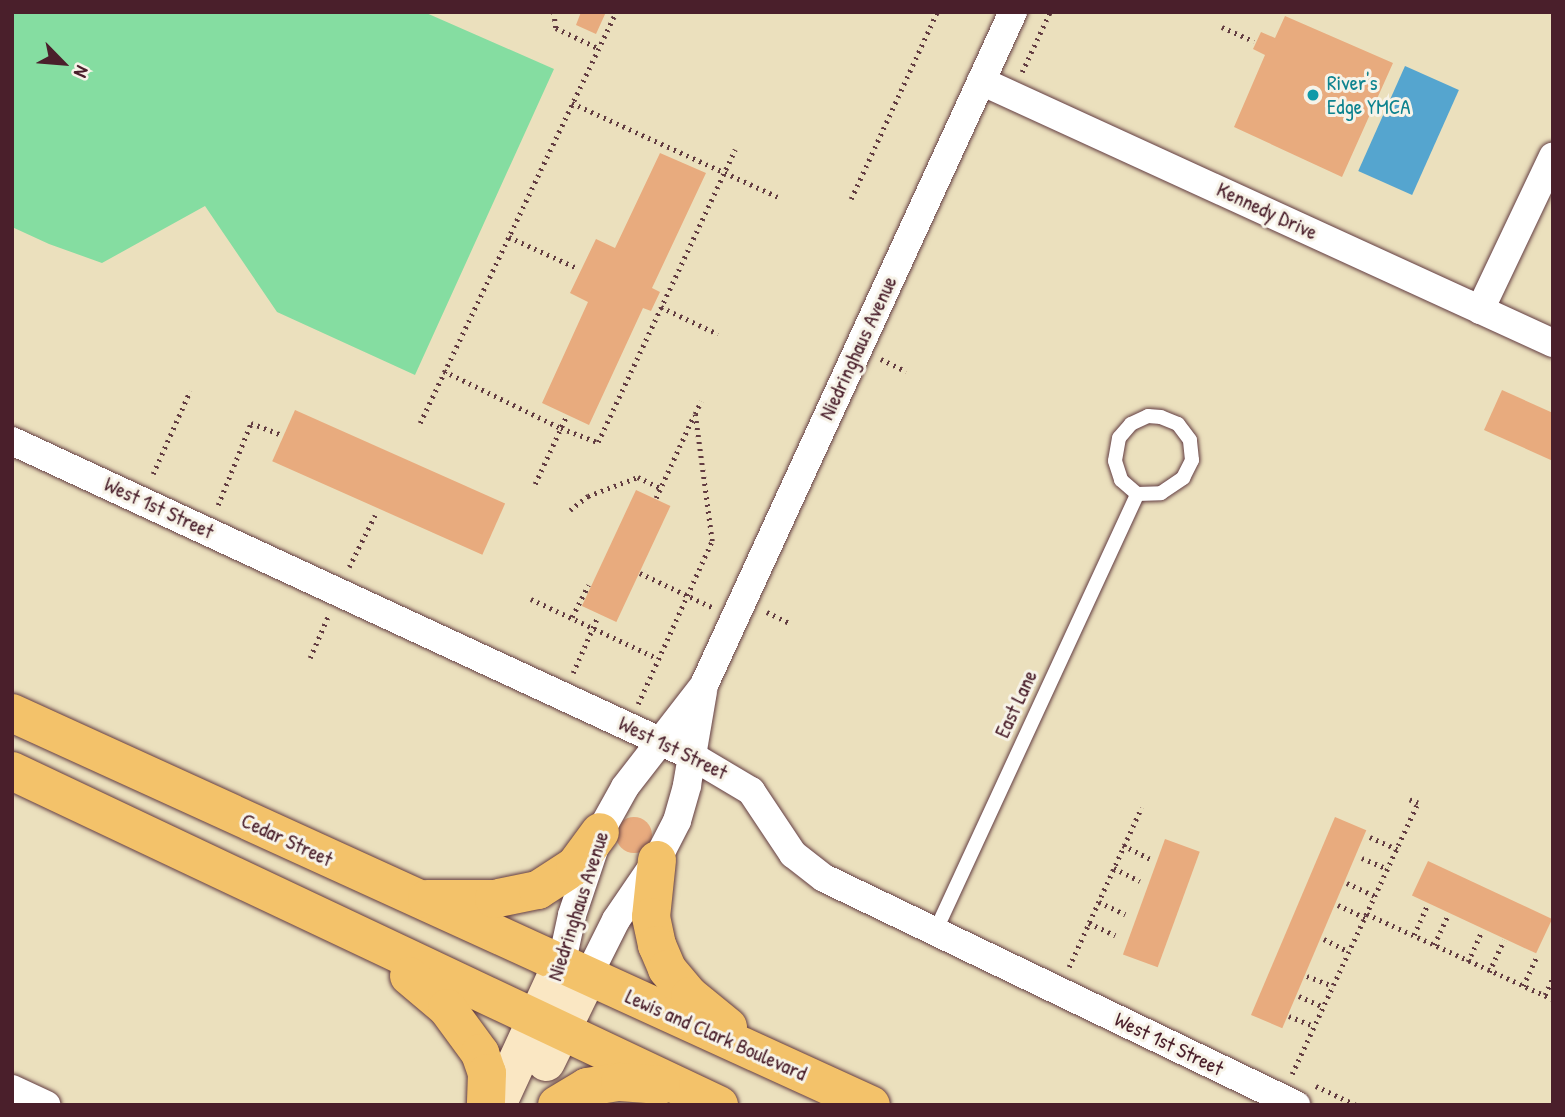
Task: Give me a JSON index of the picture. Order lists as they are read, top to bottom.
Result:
{
  "streets": {
    "highway": ["Cedar Street", "Lewis and Clark Boulevard"],
    "street": ["Kennedy Drive", "Niedringhaus Avenue", "West 1st Street"],
    "lane": ["East Lane"]
  },
  "crossings": [
    ["Kennedy Drive", "Niedringhaus Avenue"],
    ["Niedringhaus Avenue", "West 1st Street"],
    ["Niedringhaus Avenue", "Cedar Street"],
    ["Niedringhaus Avenue", "Lewis and Clark Boulevard"],
    ["West 1st Street", "East Lane"],
    ["Cedar Street", "Lewis and Clark Boulevard"]
  ],
  "places": ["River's Edge YMCA"],
  "north": "bottom right"
}
